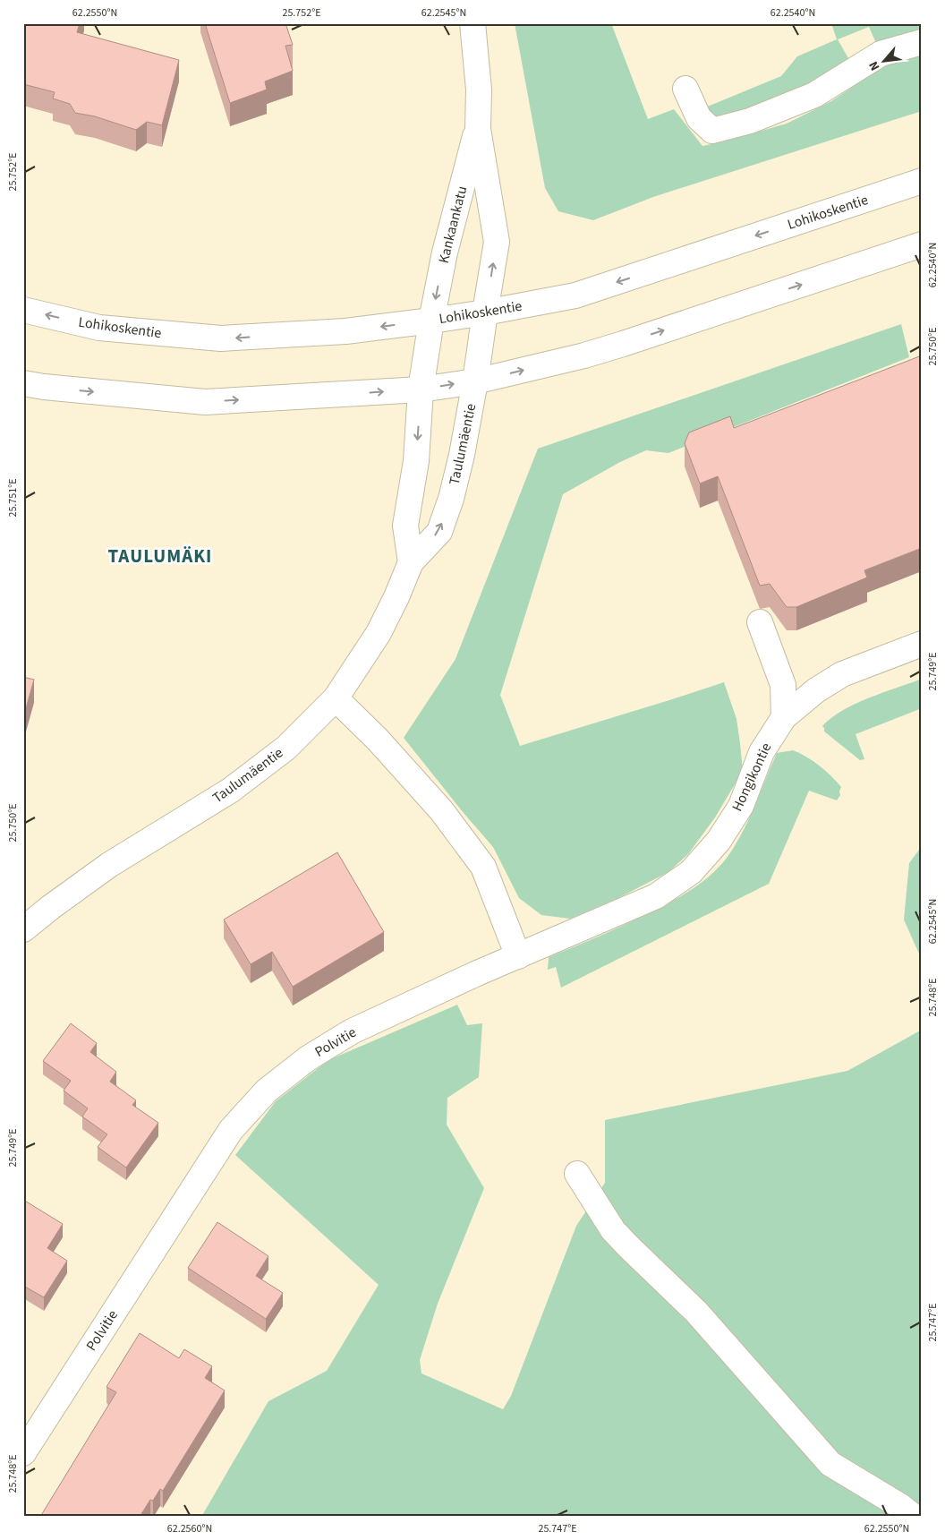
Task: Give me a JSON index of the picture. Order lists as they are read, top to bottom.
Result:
{
  "streets": {
    "main road": [
      "Lohikoskentie",
      "Kankaankatu",
      "Taulumäentie",
      "Hongikontie",
      "Polvitie"
    ]
  },
  "crossings": [
    ["Lohikoskentie", "Kankaankatu"],
    ["Lohikoskentie", "Taulumäentie"],
    ["Kankaankatu", "Taulumäentie"],
    ["Hongikontie", "Polvitie"]
  ],
  "districts": ["TAULUMÄKI"],
  "north": "bottom left",
  "coordinates": [
    "62.2550°N",
    "25.752°E",
    "62.2545°N",
    "62.2540°N",
    "25.750°E",
    "25.751°E",
    "25.749°E",
    "25.748°E",
    "25.747°E",
    "62.2560°N"
  ]
}
